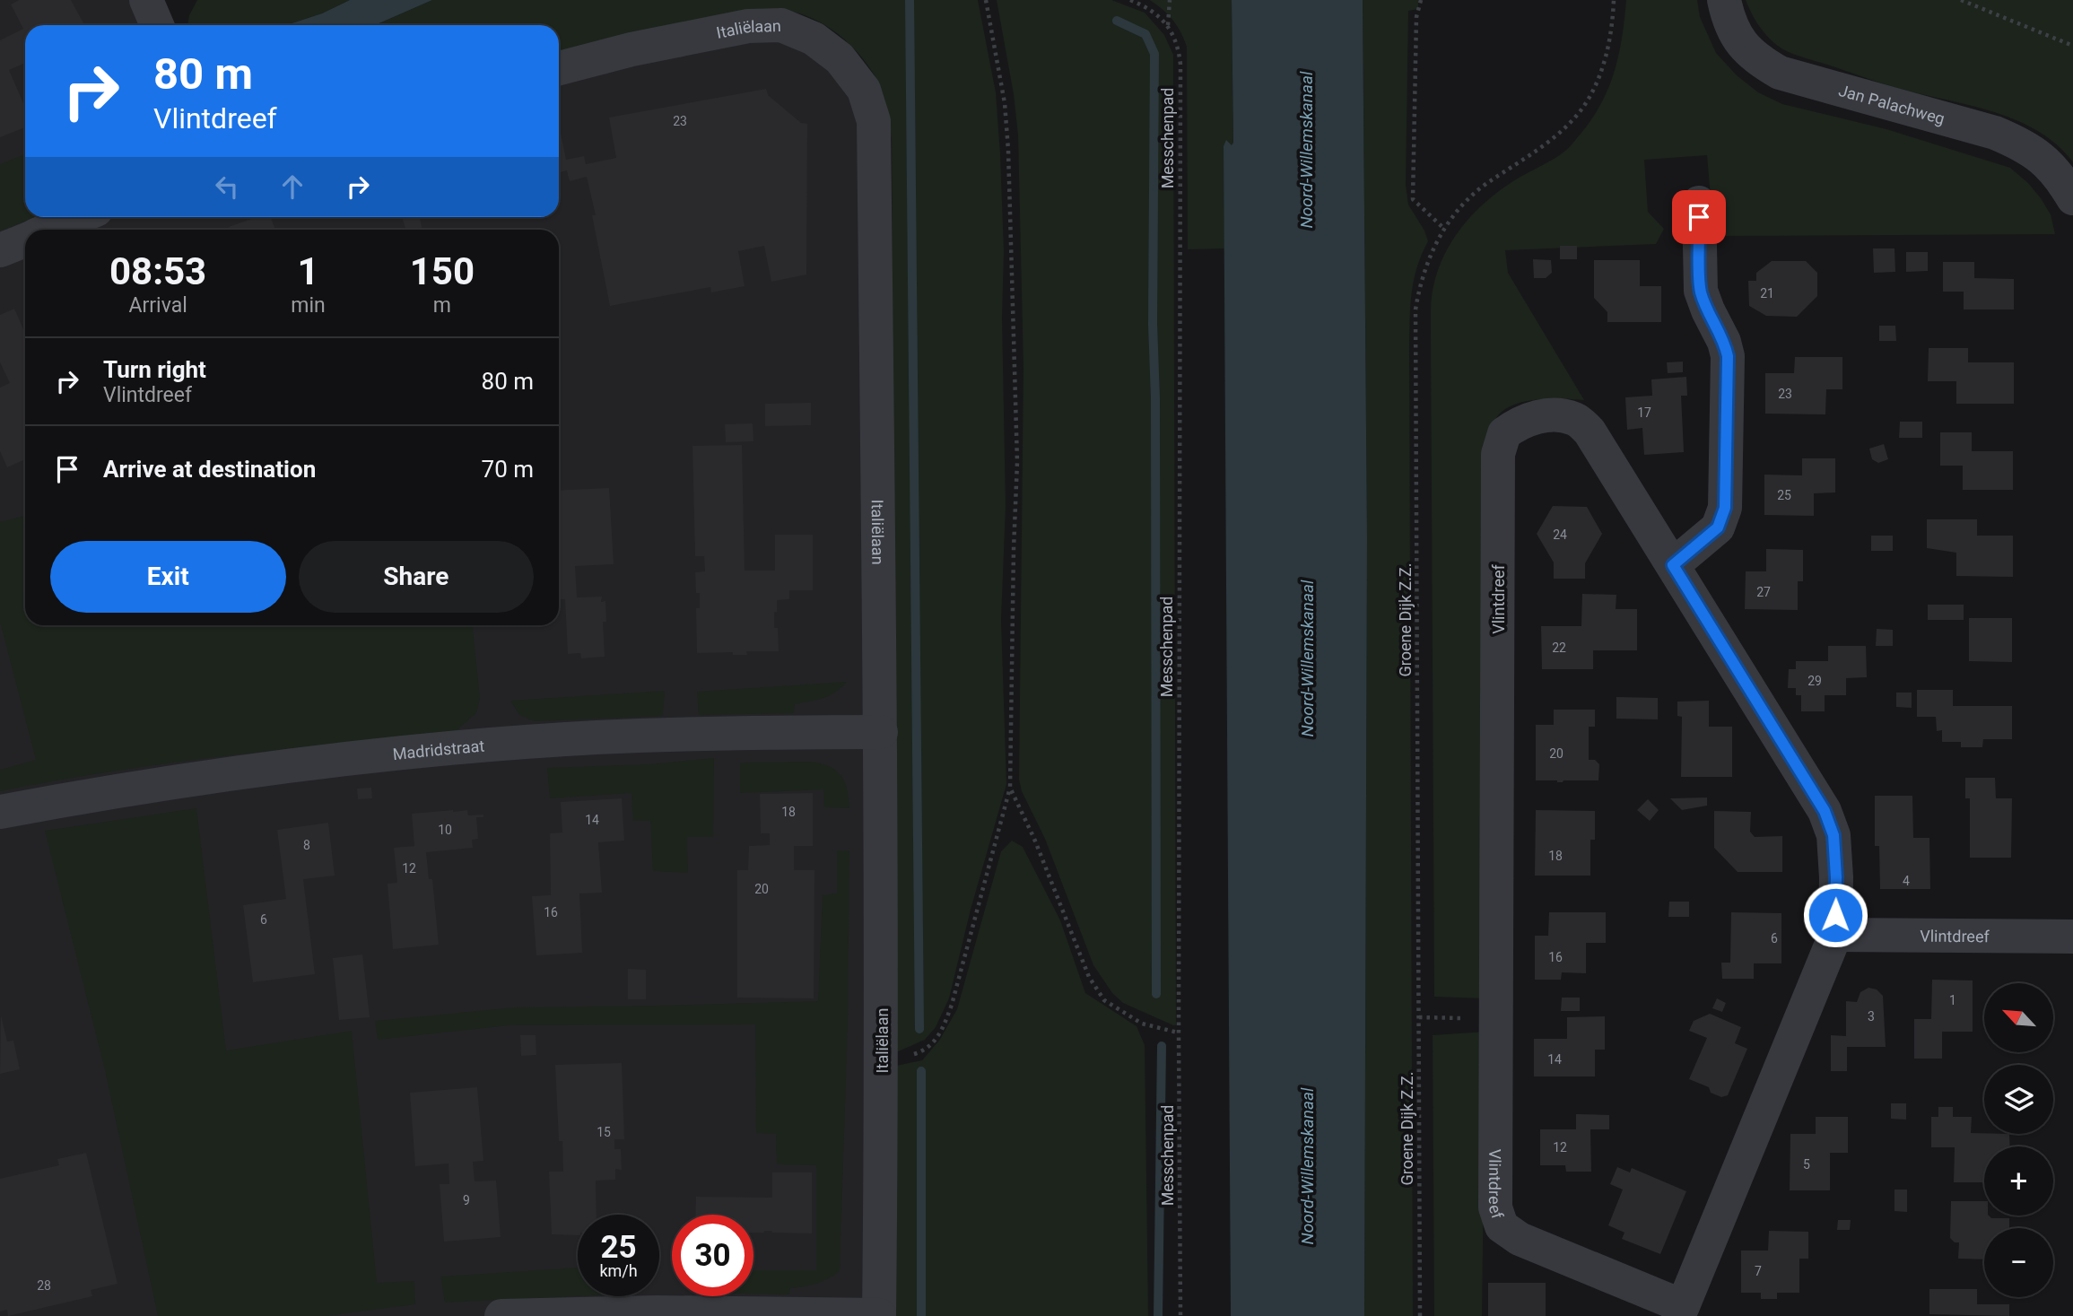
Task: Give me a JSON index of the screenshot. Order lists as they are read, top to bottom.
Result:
{
  "streets": {
    "street": [
      "Italiëlaan",
      "Jan Palachweg",
      "Vlintdreef",
      "Madridstraat"
    ],
    "path": ["Messchenpad", "Groene Dijk Z.Z."]
  },
  "crossings": [
    ["Italiëlaan", "Madridstraat"]
  ],
  "water": ["Noord-Willemskanaal"],
  "house_numbers": [
    "23",
    "21",
    "23",
    "17",
    "25",
    "24",
    "27",
    "22",
    "29",
    "20",
    "18",
    "14",
    "10",
    "8",
    "18",
    "12",
    "4",
    "20",
    "16",
    "6",
    "6",
    "16",
    "1",
    "3",
    "14",
    "15",
    "12",
    "5",
    "9",
    "7",
    "28"
  ],
  "north": "top left",
  "page": {
    "turn": ["80 m", "Vlintdreef"],
    "eta": [
      "08:53",
      "Arrival",
      "1",
      "min",
      "150",
      "m"
    ],
    "list": [
      {
        "name": "Turn right",
        "note": "Vlintdreef",
        "value": "80 m"
      },
      {
        "name": "Arrive at destination",
        "value": "70 m"
      }
    ],
    "buttons": ["Exit", "Share"],
    "map_buttons": ["+", "−"],
    "speed": "25 km/h",
    "limit": "30"
  }
}
